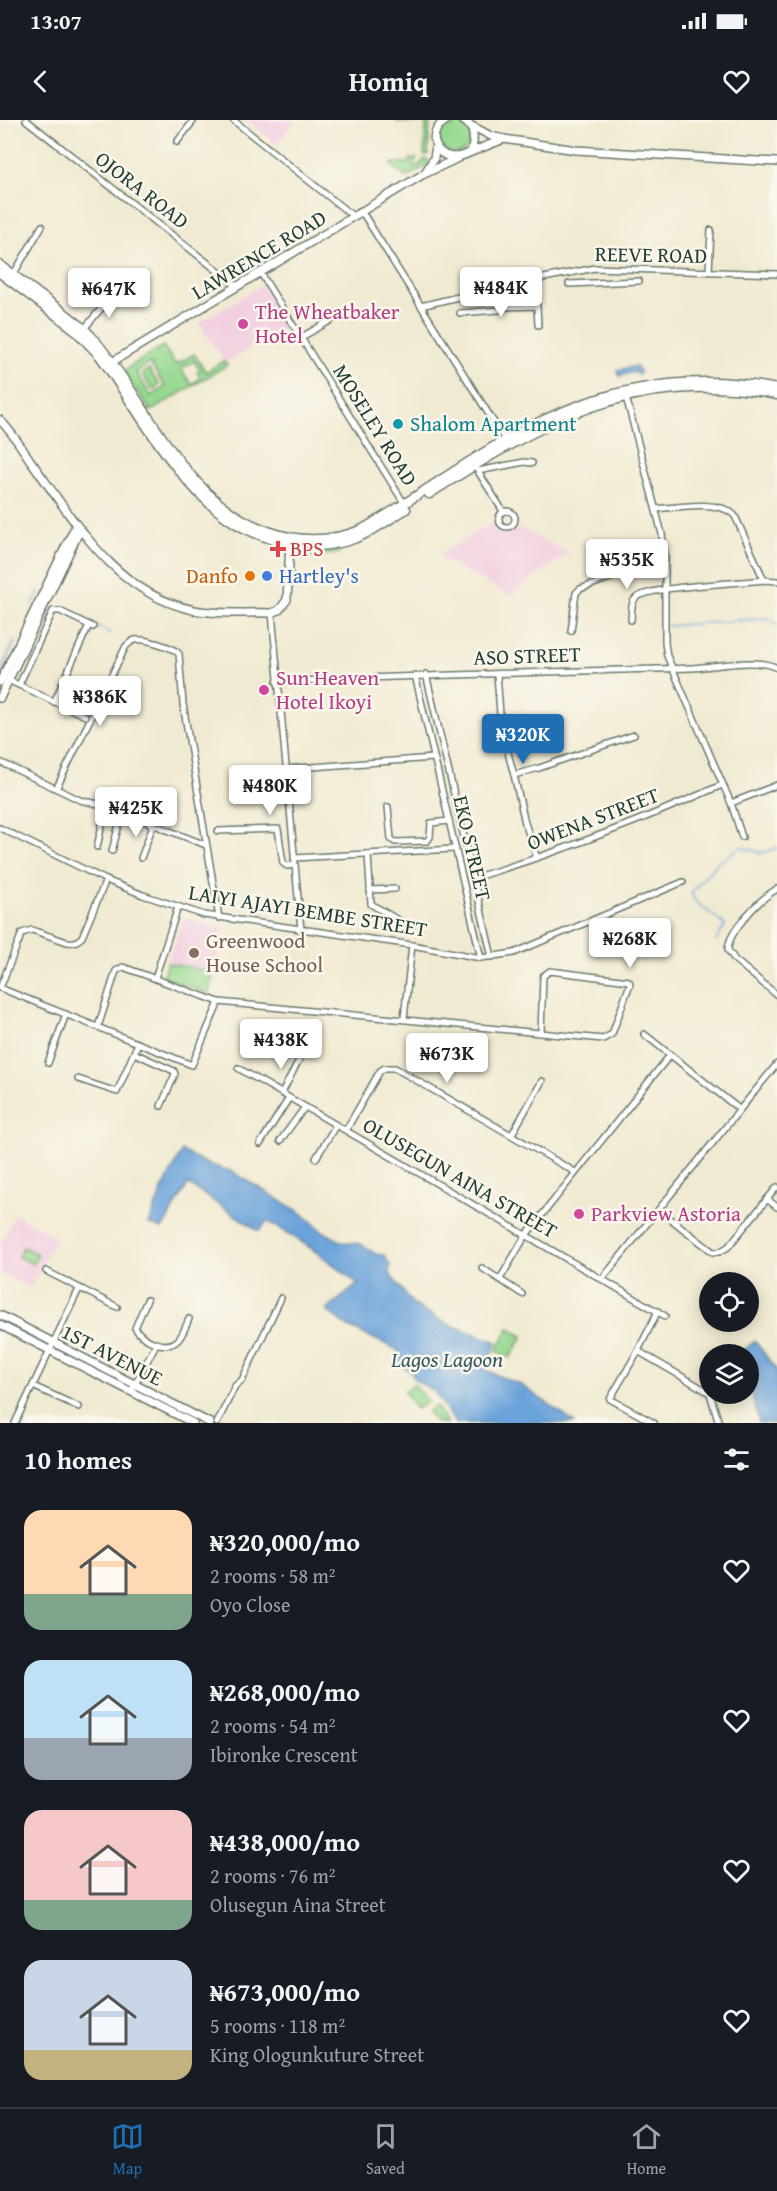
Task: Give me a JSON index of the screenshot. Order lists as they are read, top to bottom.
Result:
{
  "streets": {
    "street": [
      "OJORA ROAD",
      "LAWRENCE ROAD",
      "REEVE ROAD",
      "MOSELEY ROAD",
      "ASO STREET",
      "OWENA STREET",
      "EKO STREET",
      "LAIYI AJAYI BEMBE STREET",
      "OLUSEGUN AINA STREET",
      "1ST AVENUE"
    ]
  },
  "crossings": [
    ["OJORA ROAD", "LAWRENCE ROAD"],
    ["LAWRENCE ROAD", "MOSELEY ROAD"],
    ["ASO STREET", "EKO STREET"],
    ["OWENA STREET", "EKO STREET"],
    ["EKO STREET", "LAIYI AJAYI BEMBE STREET"]
  ],
  "water": ["Lagos Lagoon"],
  "places": {
    "other": [
      "The Wheatbaker Hotel",
      "Shalom Apartment",
      "Danfo",
      "Hartley's",
      "Sun Heaven Hotel Ikoyi",
      "Greenwood House School",
      "Parkview Astoria"
    ],
    "health": ["BPS"]
  },
  "page": {
    "status": "13:07",
    "header": "Homiq",
    "price": [
      "₦484K",
      "₦647K",
      "₦535K",
      "₦386K",
      "₦320K",
      "₦480K",
      "₦425K",
      "₦268K",
      "₦438K",
      "₦673K"
    ],
    "heading": "10 homes",
    "list": [
      {
        "name": "₦320,000/mo",
        "note": "2 rooms · 58 m² · Oyo Close"
      },
      {
        "name": "₦268,000/mo",
        "note": "2 rooms · 54 m² · Ibironke Crescent"
      },
      {
        "name": "₦438,000/mo",
        "note": "2 rooms · 76 m² · Olusegun Aina Street"
      },
      {
        "name": "₦673,000/mo",
        "note": "5 rooms · 118 m² · King Ologunkuture Street"
      }
    ],
    "tabs": ["Map", "Saved", "Home"]
  }
}
